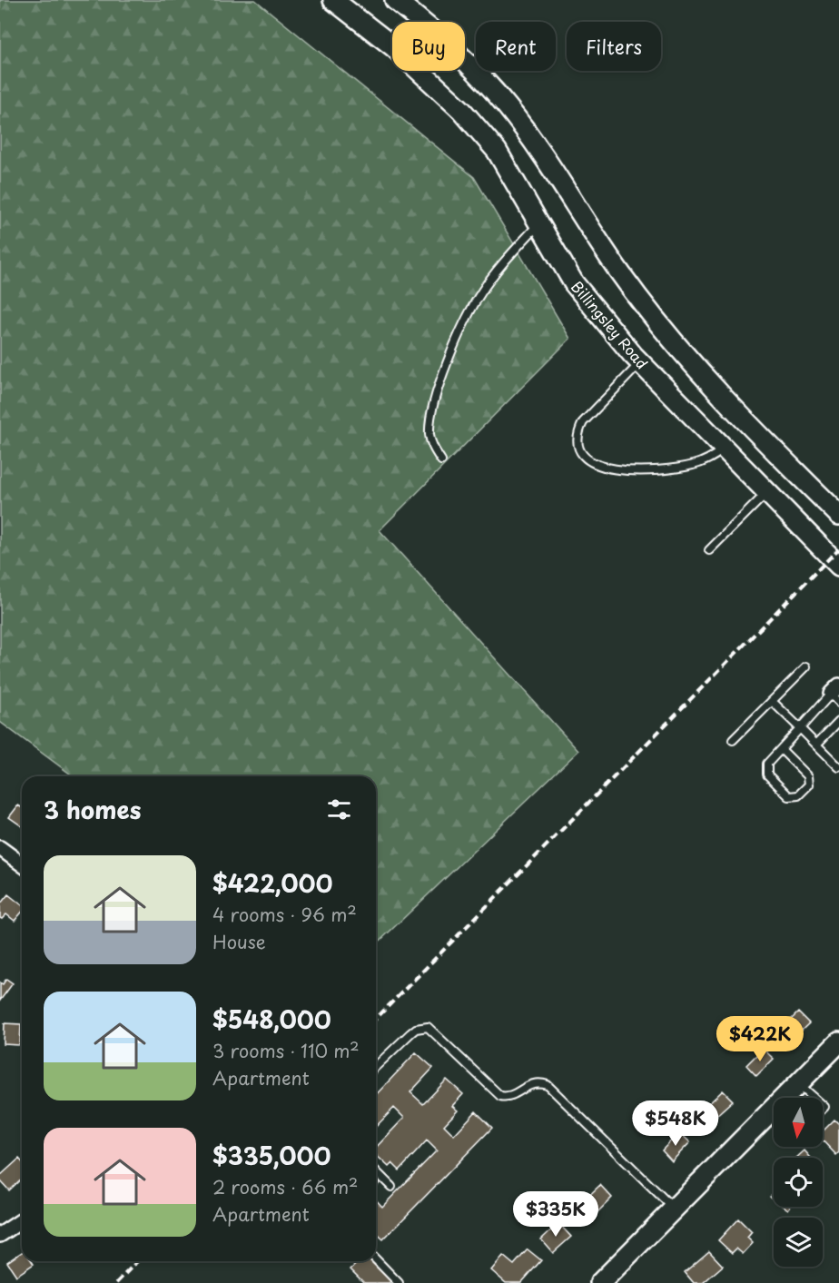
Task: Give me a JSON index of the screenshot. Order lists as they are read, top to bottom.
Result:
{
  "streets": {
    "main road": ["Billingsley Road"]
  },
  "north": "bottom",
  "page": {
    "chip": ["Buy", "Rent", "Filters"],
    "heading": "3 homes",
    "list": [
      {
        "name": "$422,000",
        "note": "4 rooms · 96 m² · House"
      },
      {
        "name": "$548,000",
        "note": "3 rooms · 110 m² · Apartment"
      },
      {
        "name": "$335,000",
        "note": "2 rooms · 66 m² · Apartment"
      }
    ],
    "price": ["$422K", "$548K", "$335K"]
  }
}
